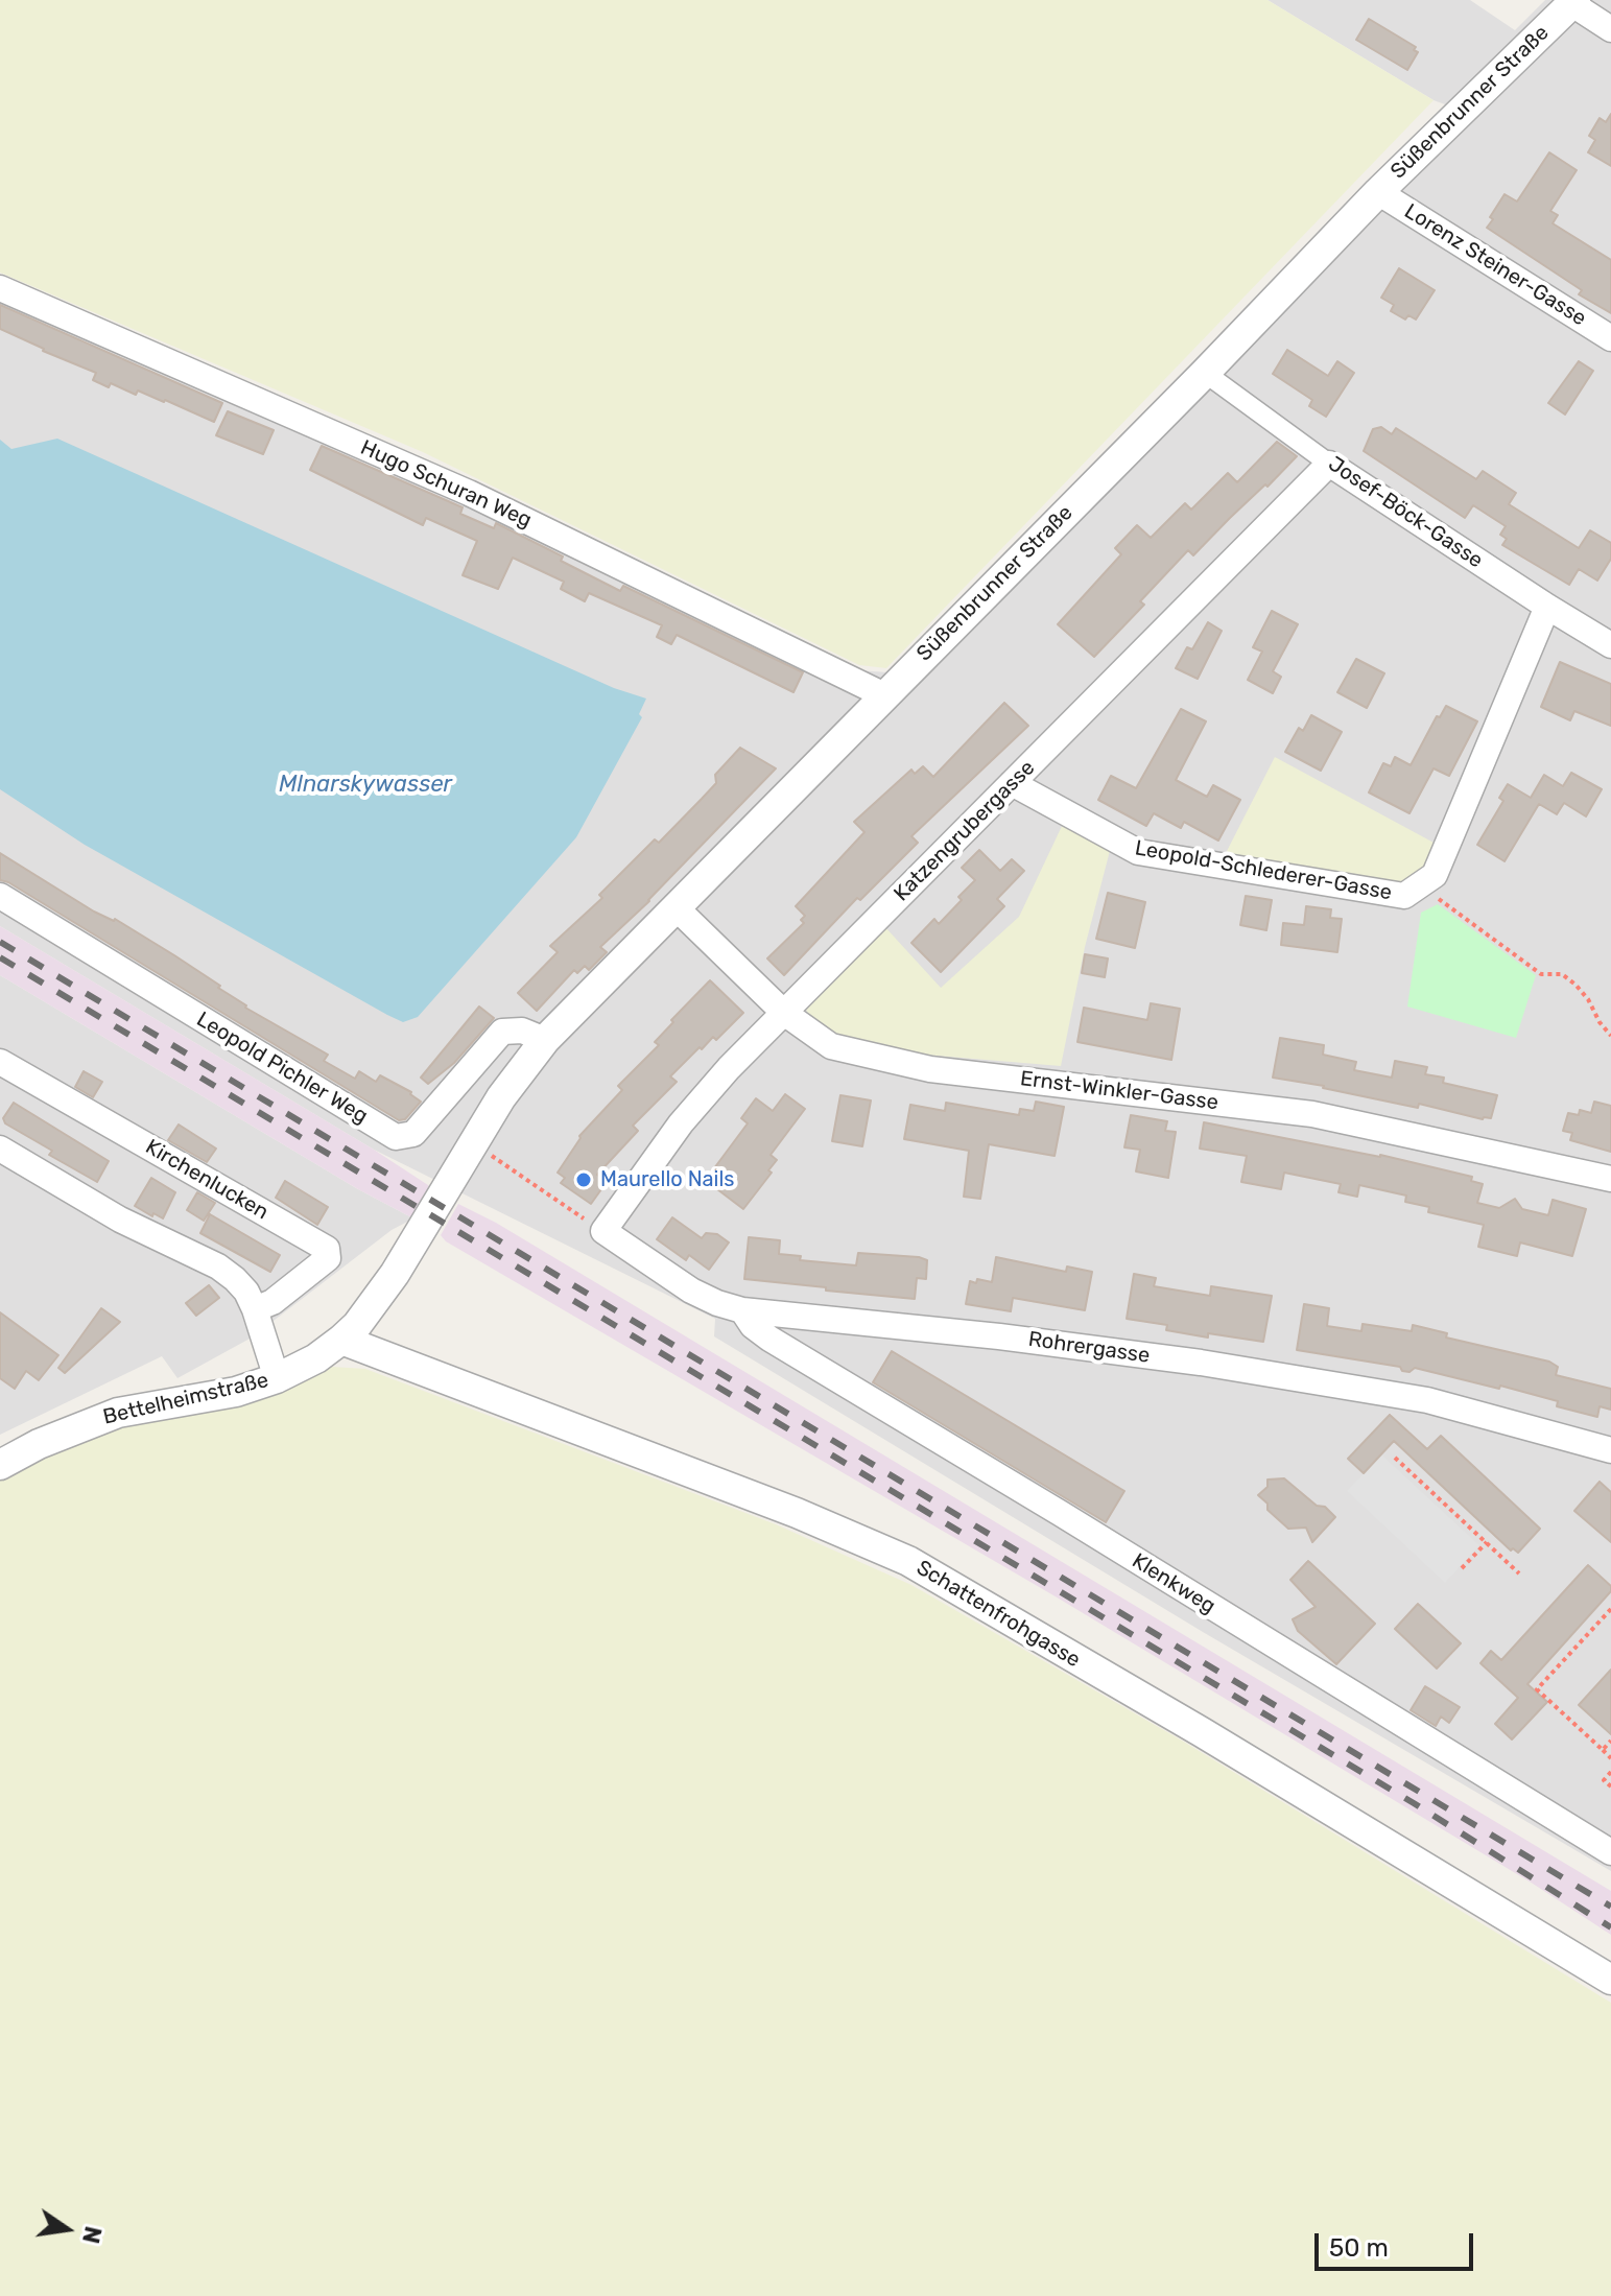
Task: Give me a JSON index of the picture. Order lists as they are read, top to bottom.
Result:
{
  "streets": {
    "street": [
      "Süßenbrunner Straße",
      "Lorenz Steiner-Gasse",
      "Hugo Schuran Weg",
      "Josef-Böck-Gasse",
      "Katzengrubergasse",
      "Leopold-Schlederer-Gasse",
      "Leopold Pichler Weg",
      "Ernst-Winkler-Gasse",
      "Kirchenlucken",
      "Rohrergasse",
      "Bettelheimstraße",
      "Klenkweg",
      "Schattenfrohgasse"
    ]
  },
  "crossings": [
    ["Süßenbrunner Straße", "Lorenz Steiner-Gasse"],
    ["Süßenbrunner Straße", "Hugo Schuran Weg"],
    ["Süßenbrunner Straße", "Josef-Böck-Gasse"],
    ["Süßenbrunner Straße", "Leopold Pichler Weg"],
    ["Süßenbrunner Straße", "Ernst-Winkler-Gasse"],
    ["Süßenbrunner Straße", "Bettelheimstraße"],
    ["Josef-Böck-Gasse", "Katzengrubergasse"],
    ["Josef-Böck-Gasse", "Leopold-Schlederer-Gasse"],
    ["Katzengrubergasse", "Leopold-Schlederer-Gasse"],
    ["Katzengrubergasse", "Ernst-Winkler-Gasse"],
    ["Katzengrubergasse", "Rohrergasse"],
    ["Rohrergasse", "Klenkweg"],
    ["Bettelheimstraße", "Schattenfrohgasse"]
  ],
  "water": ["Mlnarskywasser"],
  "places": ["Maurello Nails"],
  "scale_bar": "50 m",
  "north": "right"
}
